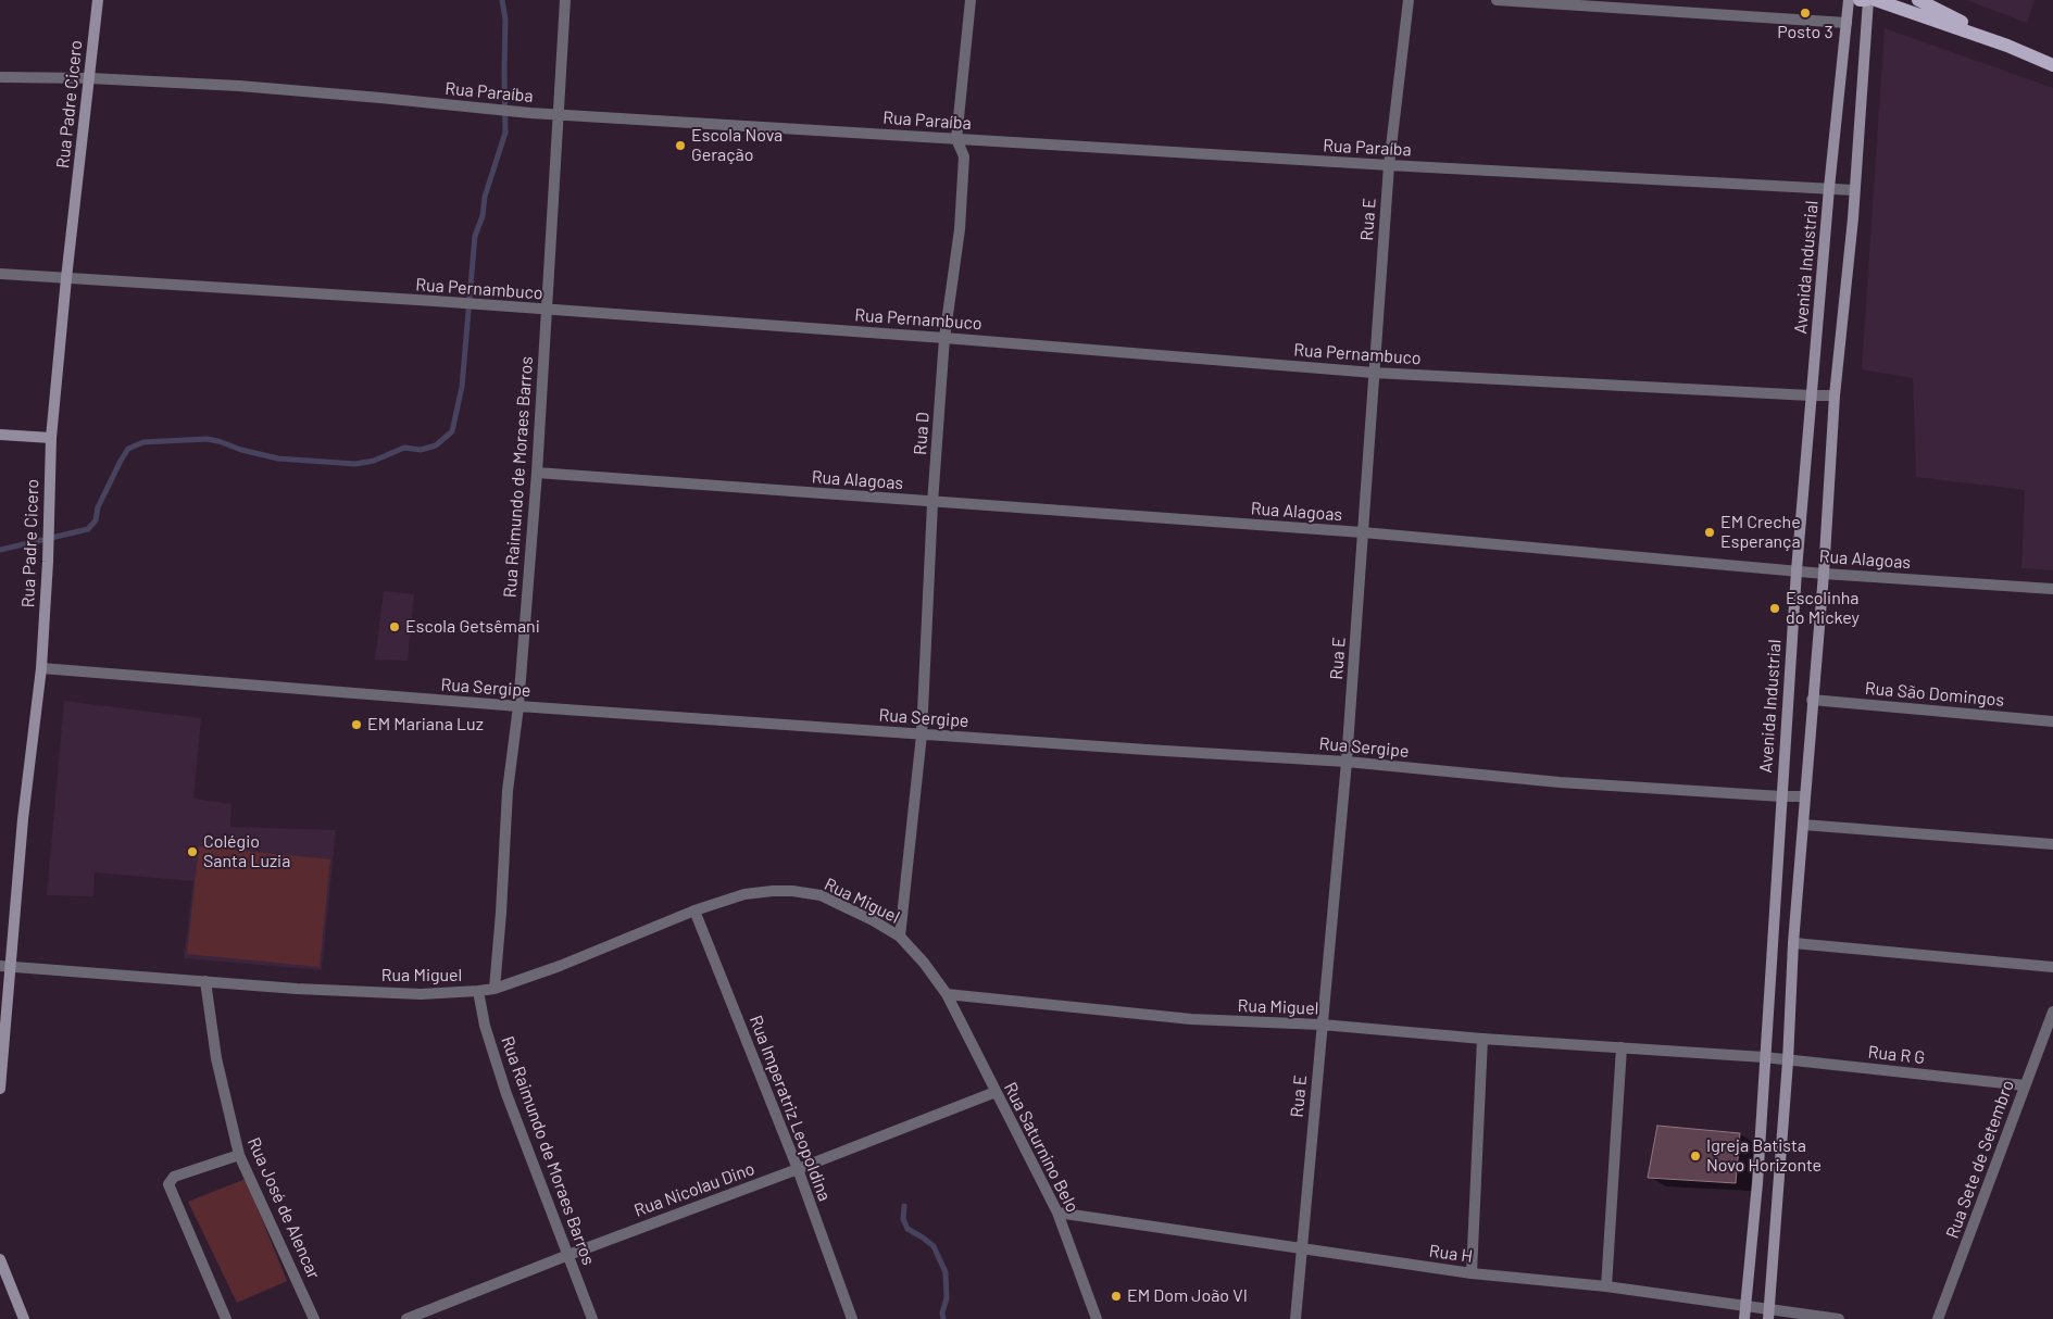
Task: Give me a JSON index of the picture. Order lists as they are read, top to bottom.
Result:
{
  "streets": {
    "street": [
      "Rua Paraíba",
      "Rua Padre Cicero",
      "Rua E",
      "Avenida Industrial",
      "Rua Pernambuco",
      "Rua D",
      "Rua Raimundo de Moraes Barros",
      "Rua Alagoas",
      "Rua Sergipe",
      "Rua São Domingos",
      "Rua Miguel",
      "Rua R G",
      "Rua Imperatriz Leopoldina",
      "Rua Saturnino Belo",
      "Rua Sete de Setembro",
      "Rua Nicolau Dino",
      "Rua José de Alencar",
      "Rua H"
    ]
  },
  "crossings": [
    ["Rua Paraíba", "Rua Padre Cicero"],
    ["Rua Paraíba", "Rua E"],
    ["Rua Paraíba", "Avenida Industrial"],
    ["Rua Paraíba", "Rua D"],
    ["Rua Paraíba", "Rua Raimundo de Moraes Barros"],
    ["Rua Padre Cicero", "Rua Pernambuco"],
    ["Rua Padre Cicero", "Rua Sergipe"],
    ["Rua Padre Cicero", "Rua Miguel"],
    ["Rua E", "Rua Pernambuco"],
    ["Rua E", "Rua Alagoas"],
    ["Rua E", "Rua Sergipe"],
    ["Rua E", "Rua Miguel"],
    ["Rua E", "Rua H"],
    ["Avenida Industrial", "Rua Pernambuco"],
    ["Avenida Industrial", "Rua Alagoas"],
    ["Avenida Industrial", "Rua Sergipe"],
    ["Avenida Industrial", "Rua Miguel"],
    ["Avenida Industrial", "Rua R G"],
    ["Avenida Industrial", "Rua H"],
    ["Rua Pernambuco", "Rua D"],
    ["Rua Pernambuco", "Rua Raimundo de Moraes Barros"],
    ["Rua D", "Rua Alagoas"],
    ["Rua D", "Rua Sergipe"],
    ["Rua D", "Rua Miguel"],
    ["Rua Raimundo de Moraes Barros", "Rua Alagoas"],
    ["Rua Raimundo de Moraes Barros", "Rua Sergipe"],
    ["Rua Raimundo de Moraes Barros", "Rua Miguel"],
    ["Rua Raimundo de Moraes Barros", "Rua Nicolau Dino"],
    ["Rua Miguel", "Rua R G"],
    ["Rua Miguel", "Rua Imperatriz Leopoldina"],
    ["Rua Miguel", "Rua Saturnino Belo"],
    ["Rua Miguel", "Rua José de Alencar"],
    ["Rua R G", "Rua Sete de Setembro"],
    ["Rua Imperatriz Leopoldina", "Rua Nicolau Dino"],
    ["Rua Saturnino Belo", "Rua Nicolau Dino"],
    ["Rua Saturnino Belo", "Rua H"]
  ],
  "places": [
    "Posto 3",
    "Escola Nova Geração",
    "EM Creche Esperança",
    "Escolinha do Mickey",
    "Escola Getsêmani",
    "EM Mariana Luz",
    "Colégio Santa Luzia",
    "Igreja Batista Novo Horizonte",
    "EM Dom João VI"
  ]
}
